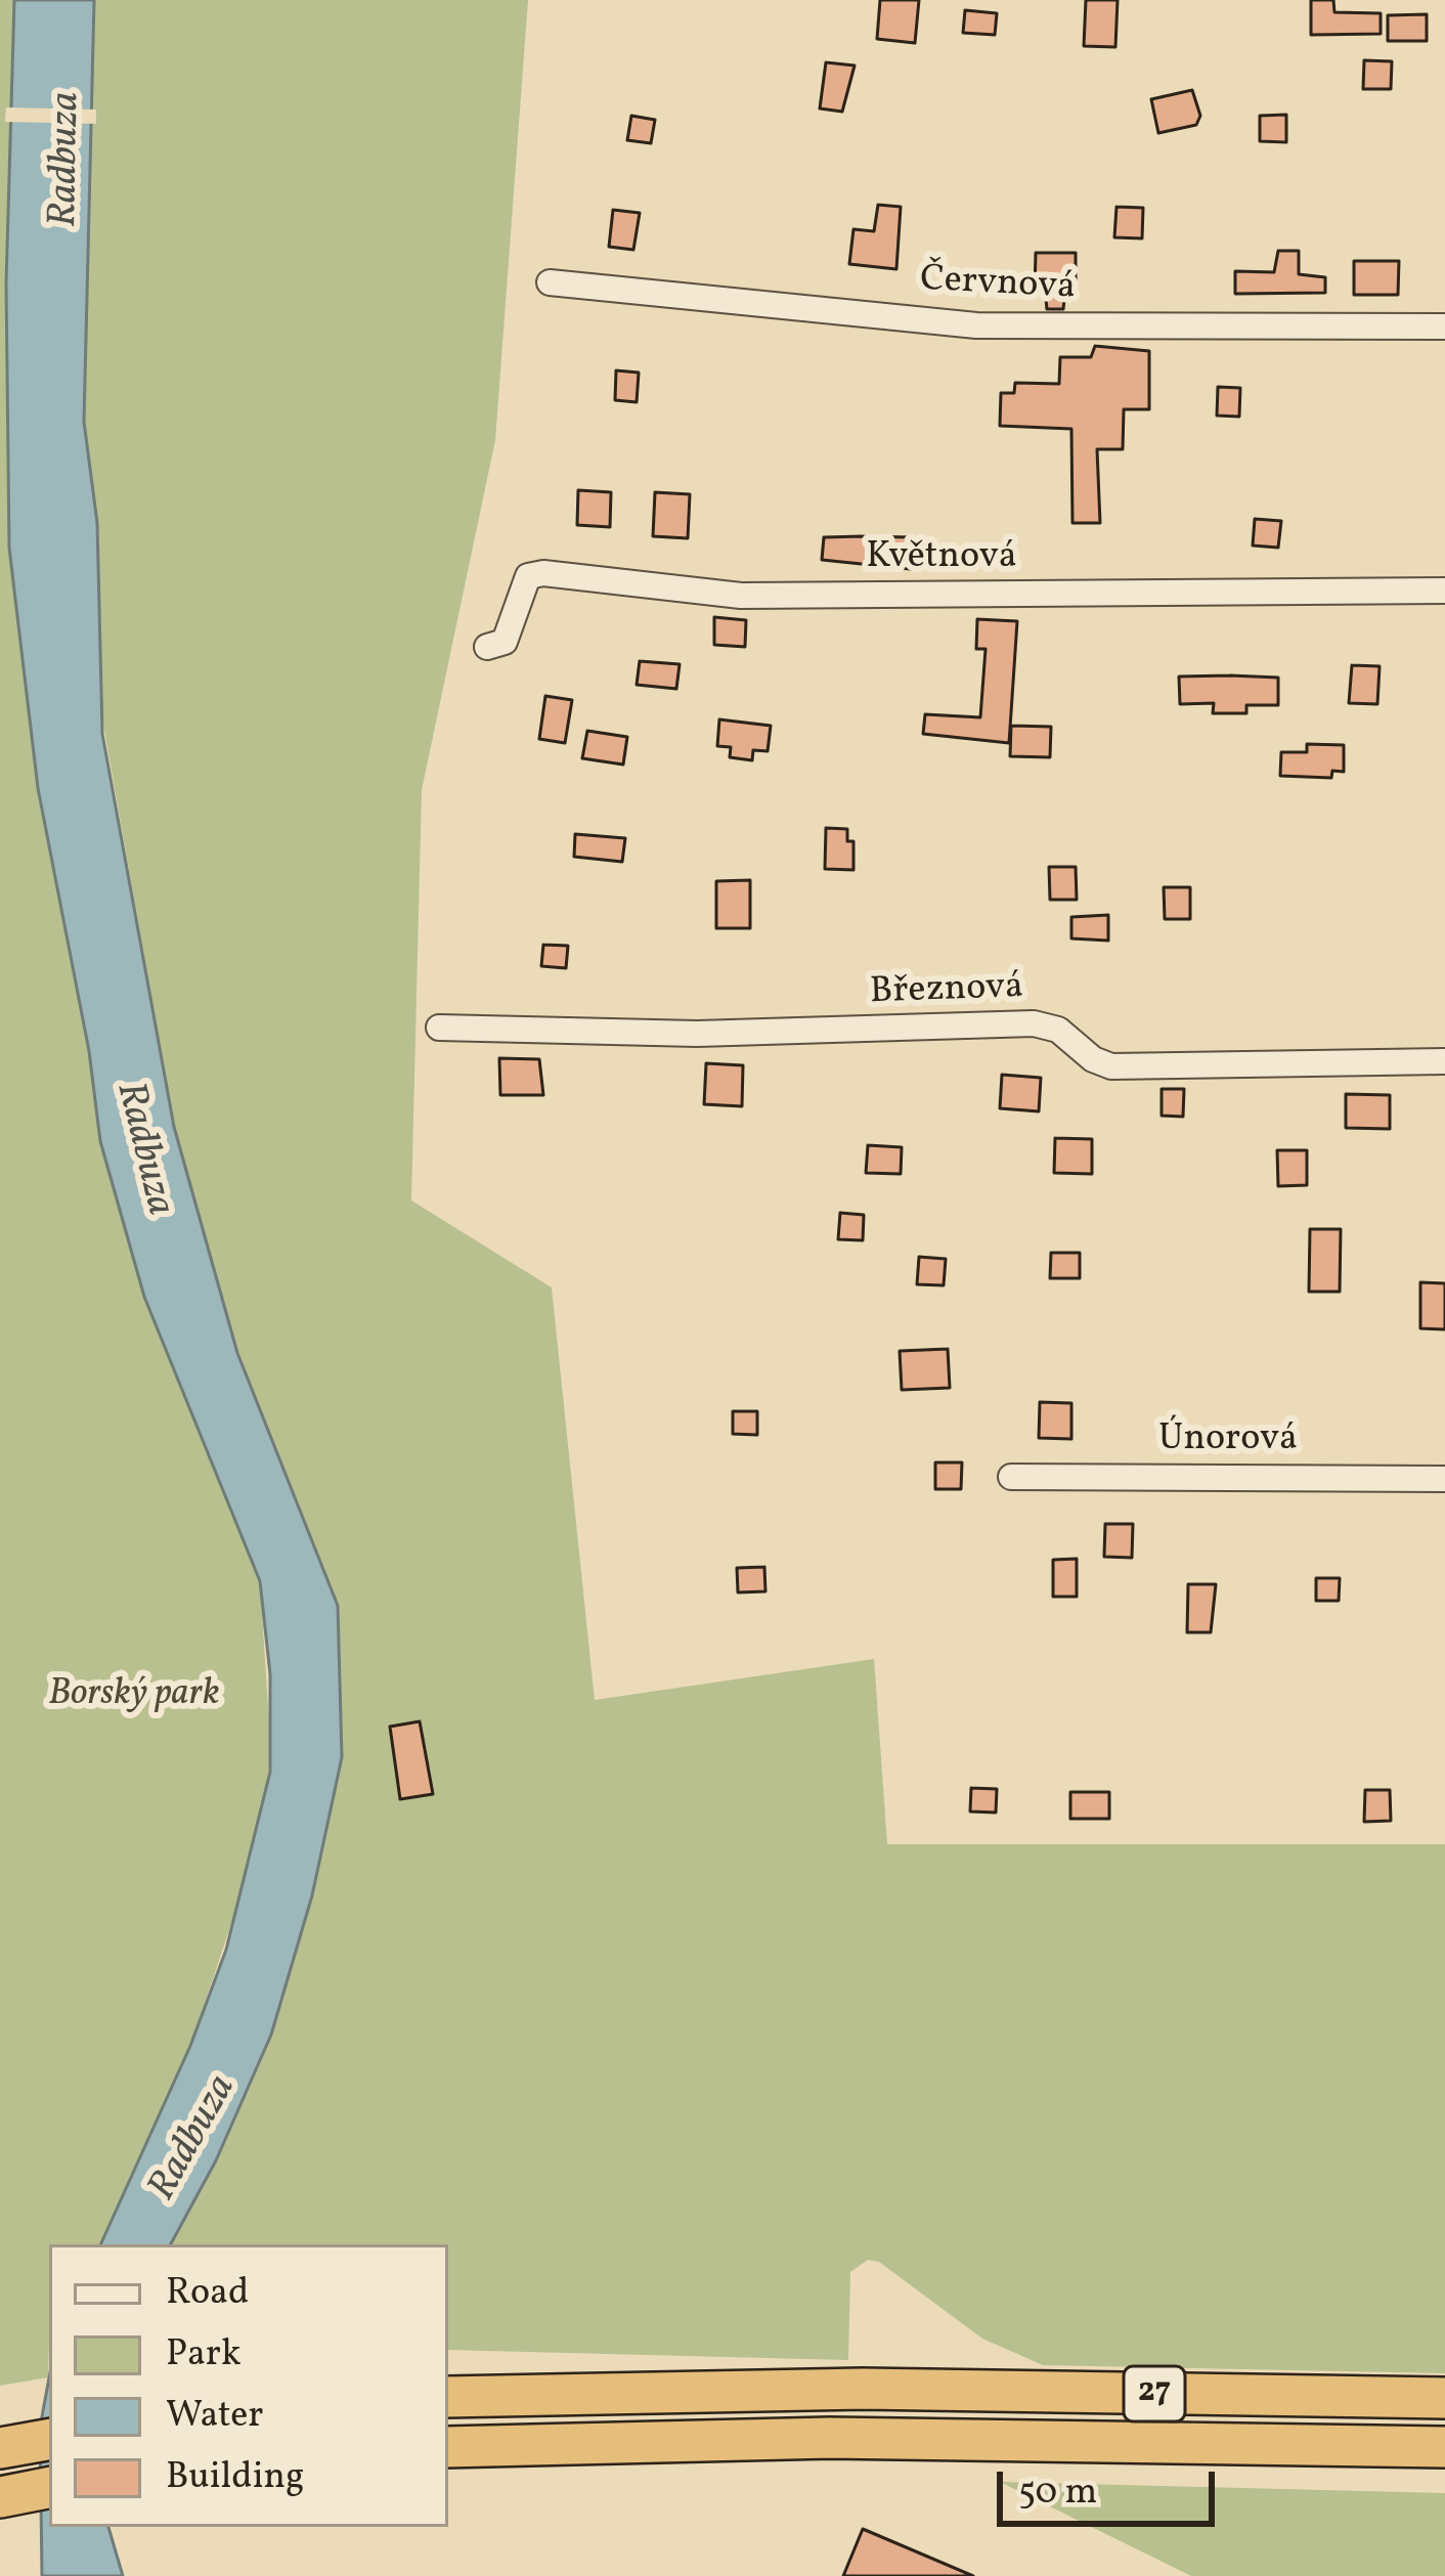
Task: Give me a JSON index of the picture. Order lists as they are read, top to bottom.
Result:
{
  "streets": {
    "highway": ["27"],
    "street": [
      "Červnová",
      "Květnová",
      "Březnová",
      "Únorová"
    ]
  },
  "water": ["Radbuza"],
  "parks": ["Borský park"],
  "legend": [
    "Road",
    "Park",
    "Water",
    "Building"
  ],
  "scale_bar": "50 m"
}
